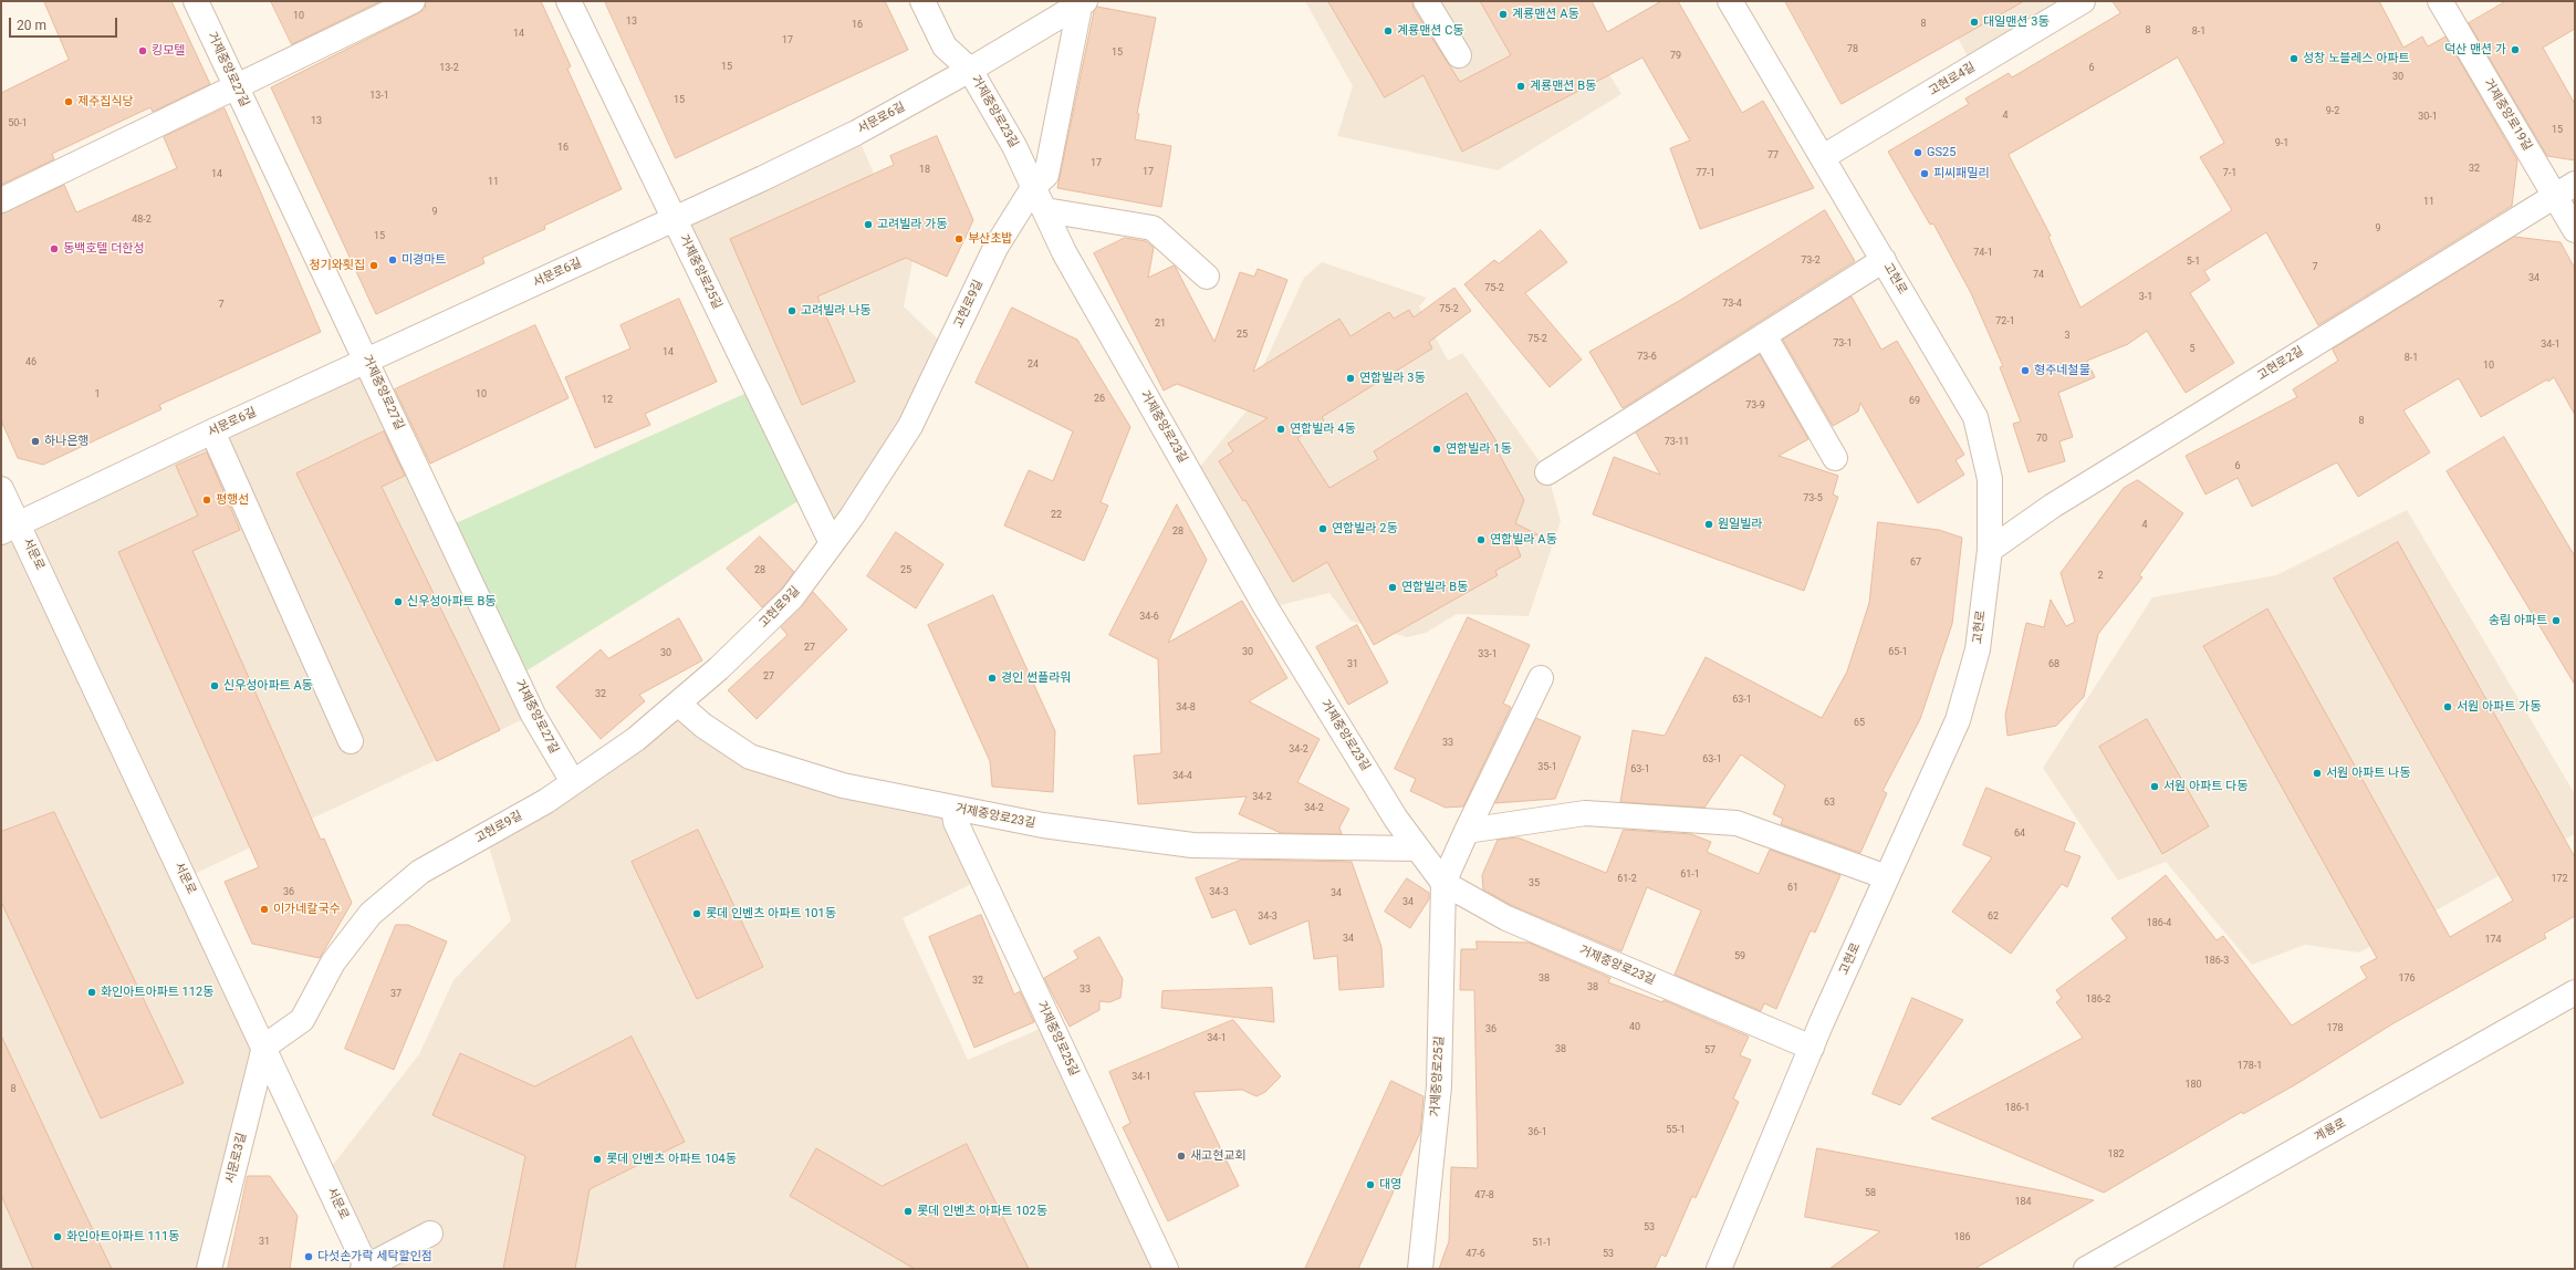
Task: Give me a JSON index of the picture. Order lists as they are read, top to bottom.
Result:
{
  "streets": {
    "street": [
      "거제중앙로27길",
      "고현로4길",
      "거제중앙로23길",
      "거제중앙로19길",
      "서문로6길",
      "거제중앙로25길",
      "고현로",
      "고현로9길",
      "고현로2길",
      "서문로",
      "계룡로",
      "서문로3길"
    ]
  },
  "crossings": [
    ["거제중앙로27길", "서문로6길"],
    ["거제중앙로27길", "고현로9길"],
    ["고현로4길", "고현로"],
    ["거제중앙로23길", "서문로6길"],
    ["거제중앙로23길", "거제중앙로25길"],
    ["거제중앙로23길", "고현로"],
    ["거제중앙로23길", "고현로9길"],
    ["거제중앙로19길", "고현로2길"],
    ["서문로6길", "거제중앙로25길"],
    ["서문로6길", "고현로9길"],
    ["서문로6길", "서문로"],
    ["거제중앙로25길", "고현로9길"],
    ["고현로", "고현로2길"],
    ["고현로9길", "서문로"],
    ["고현로9길", "서문로3길"],
    ["서문로", "서문로3길"]
  ],
  "places": [
    "계룡맨션 A동",
    "대일맨션 3동",
    "계룡맨션 C동",
    "덕산 맨션 가",
    "킹모텔",
    "성창 노블레스 아파트",
    "계룡맨션 B동",
    "제주집식당",
    "GS25",
    "피씨패밀리",
    "고려빌라 가동",
    "부산초밥",
    "동백호텔 더한성",
    "미경마트",
    "청기와횟집",
    "고려빌라 나동",
    "형주네철물",
    "연합빌라 3동",
    "연합빌라 4동",
    "하나은행",
    "연합빌라 1동",
    "평행선",
    "원일빌라",
    "연합빌라 2동",
    "연합빌라 A동",
    "연합빌라 B동",
    "신우성아파트 B동",
    "송림 아파트",
    "경인 썬플라워",
    "신우성아파트 A동",
    "서원 아파트 가동",
    "서원 아파트 나동",
    "서원 아파트 다동",
    "이가네칼국수",
    "롯데 인벤츠 아파트 101동",
    "화인아트아파트 112동",
    "새고현교회",
    "롯데 인벤츠 아파트 104동",
    "대영",
    "롯데 인벤츠 아파트 102동",
    "화인아트아파트 111동",
    "다섯손가락 세탁할인점"
  ],
  "house_numbers": [
    "10",
    "13",
    "8",
    "16",
    "8",
    "8-1",
    "14",
    "17",
    "78",
    "15",
    "79",
    "15",
    "13-2",
    "6",
    "30",
    "13-1",
    "15",
    "9-2",
    "4",
    "30-1",
    "13",
    "50-1",
    "15",
    "9-1",
    "16",
    "77",
    "17",
    "32",
    "18",
    "17",
    "77-1",
    "7-1",
    "14",
    "11",
    "11",
    "9",
    "48-2",
    "9",
    "15",
    "74-1",
    "73-2",
    "5-1",
    "7",
    "74",
    "34",
    "75-2",
    "3-1",
    "73-4",
    "7",
    "75-2",
    "72-1",
    "21",
    "25",
    "3",
    "75-2",
    "73-1",
    "34-1",
    "5",
    "14",
    "73-6",
    "8-1",
    "46",
    "24",
    "10",
    "1",
    "10",
    "26",
    "12",
    "69",
    "73-9",
    "8",
    "70",
    "73-11",
    "6",
    "73-5",
    "22",
    "4",
    "28",
    "67",
    "28",
    "25",
    "2",
    "34-6",
    "27",
    "30",
    "65-1",
    "30",
    "33-1",
    "31",
    "68",
    "27",
    "32",
    "63-1",
    "34-8",
    "65",
    "33",
    "34-2",
    "63-1",
    "35-1",
    "63-1",
    "34-4",
    "34-2",
    "63",
    "34-2",
    "64",
    "61-1",
    "61-2",
    "172",
    "35",
    "61",
    "36",
    "34-3",
    "34",
    "34",
    "34-3",
    "62",
    "186-4",
    "34",
    "174",
    "59",
    "186-3",
    "38",
    "176",
    "32",
    "38",
    "33",
    "37",
    "186-2",
    "40",
    "178",
    "36",
    "34-1",
    "38",
    "57",
    "178-1",
    "34-1",
    "180",
    "8",
    "186-1",
    "55-1",
    "36-1",
    "182",
    "58",
    "47-8",
    "184",
    "53",
    "186",
    "31",
    "51-1",
    "47-6",
    "53"
  ],
  "scale_bar": "20 m"
}
